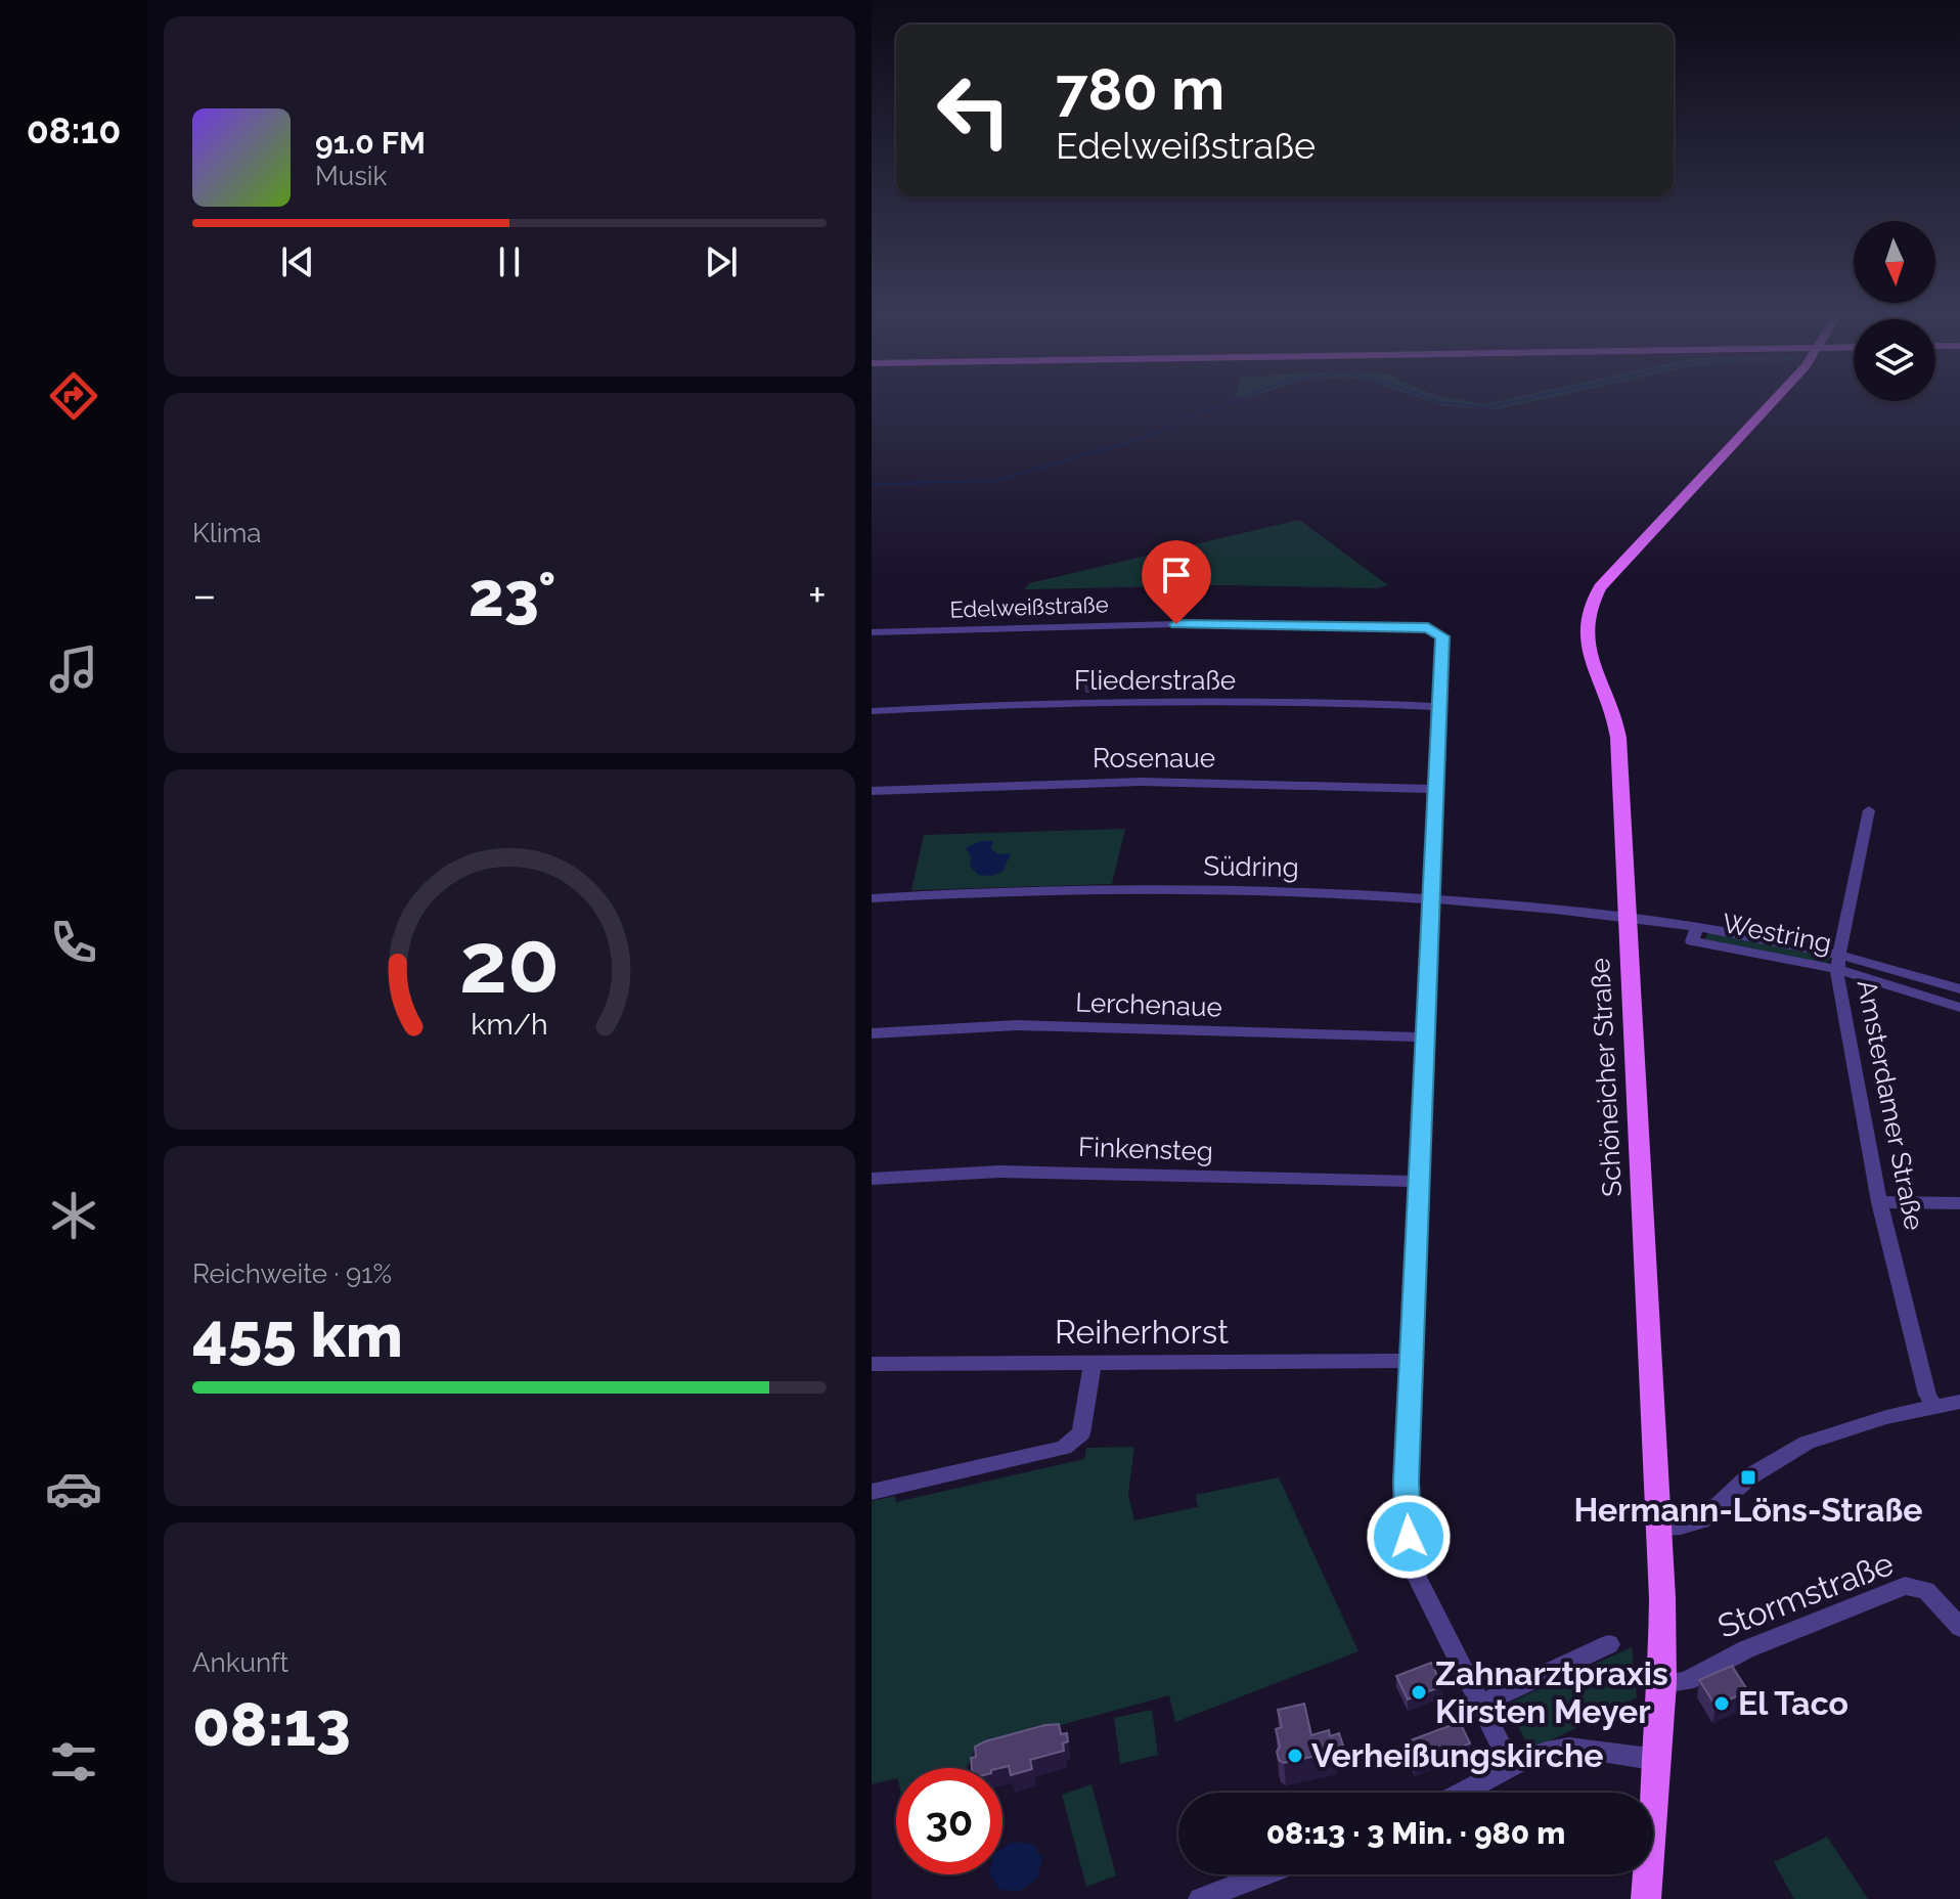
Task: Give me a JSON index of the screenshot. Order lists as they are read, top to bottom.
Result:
{
  "streets": {
    "main road": ["Schöneicher Straße"],
    "street": [
      "Edelweißstraße",
      "Fliederstraße",
      "Rosenaue",
      "Südring",
      "Westring",
      "Lerchenaue",
      "Amsterdamer Straße",
      "Finkensteg",
      "Reiherhorst",
      "Stormstraße"
    ]
  },
  "crossings": [
    ["Edelweißstraße", "Fliederstraße"],
    ["Südring", "Westring"],
    ["Südring", "Schöneicher Straße"],
    ["Westring", "Schöneicher Straße"],
    ["Westring", "Amsterdamer Straße"],
    ["Schöneicher Straße", "Stormstraße"]
  ],
  "places": {
    "transit": ["Hermann-Löns-Straße"],
    "other": ["Zahnarztpraxis Kirsten Meyer", "El Taco", "Verheißungskirche"]
  },
  "north": "bottom",
  "page": {
    "tabs": "08:10",
    "turn": ["780 m", "Edelweißstraße"],
    "song": ["91.0 FM", "Musik"],
    "tile": [
      "Klima",
      ["Reichweite · 91%", "455 km"],
      ["Ankunft", "08:13"]
    ],
    "heat": ["−", "23°", "+"],
    "limit": "30",
    "trip": "08:13 · 3 Min. · 980 m",
    "gauge": ["20", "km/h"]
  }
}
